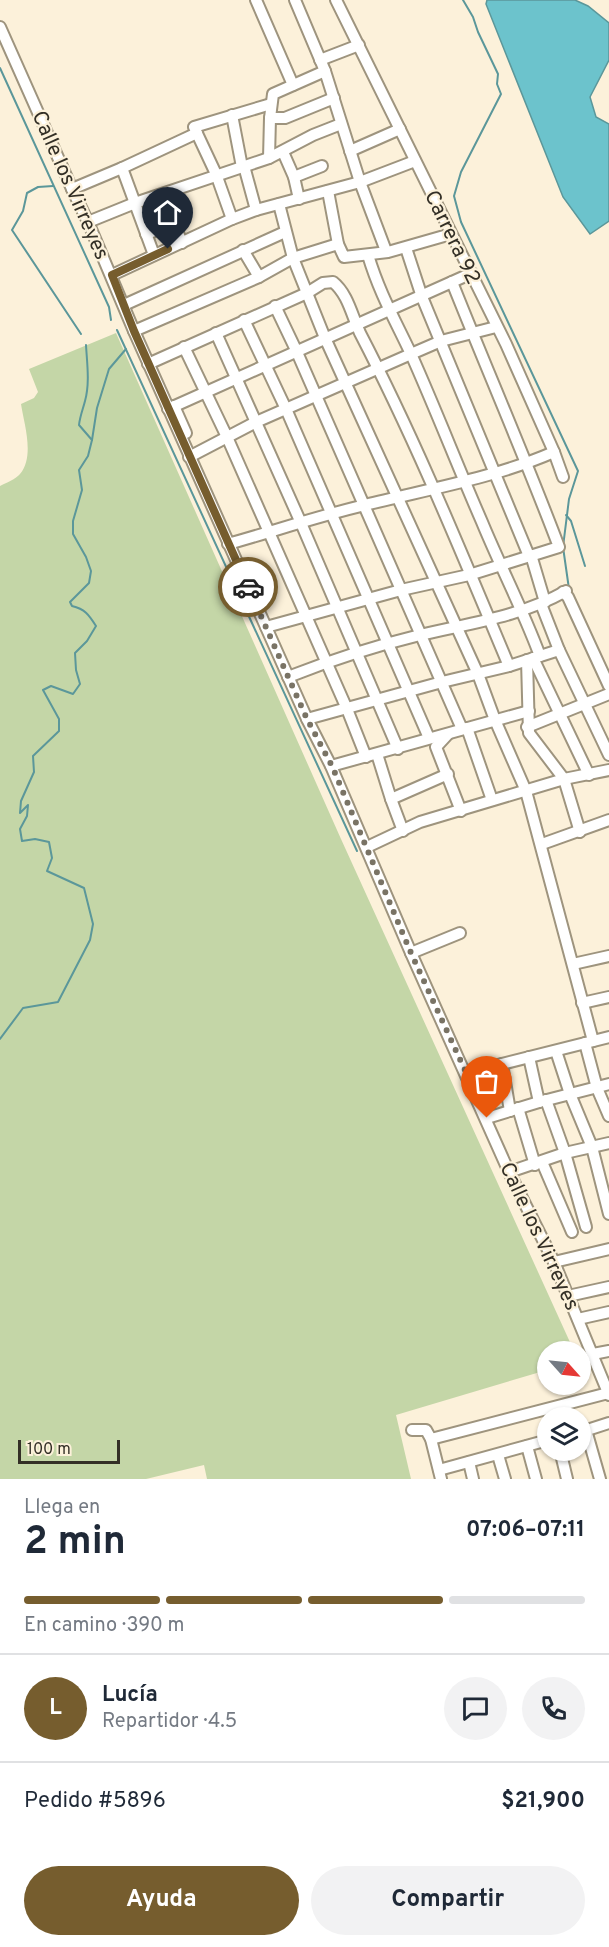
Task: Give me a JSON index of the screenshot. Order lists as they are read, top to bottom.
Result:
{
  "streets": {
    "street": ["Calle los Virreyes", "Carrera 92"]
  },
  "scale_bar": "100 m",
  "north": "bottom right",
  "page": {
    "scale": "100 m",
    "heading": ["2 min", "Llega en", "07:06–07:11"],
    "panel": [
      "Lucía",
      "Repartidor · 4.5",
      "Pedido #5896",
      "$21,900"
    ],
    "bar": "En camino · 390 m",
    "round": "L",
    "buttons": ["Ayuda", "Compartir"]
  }
}
